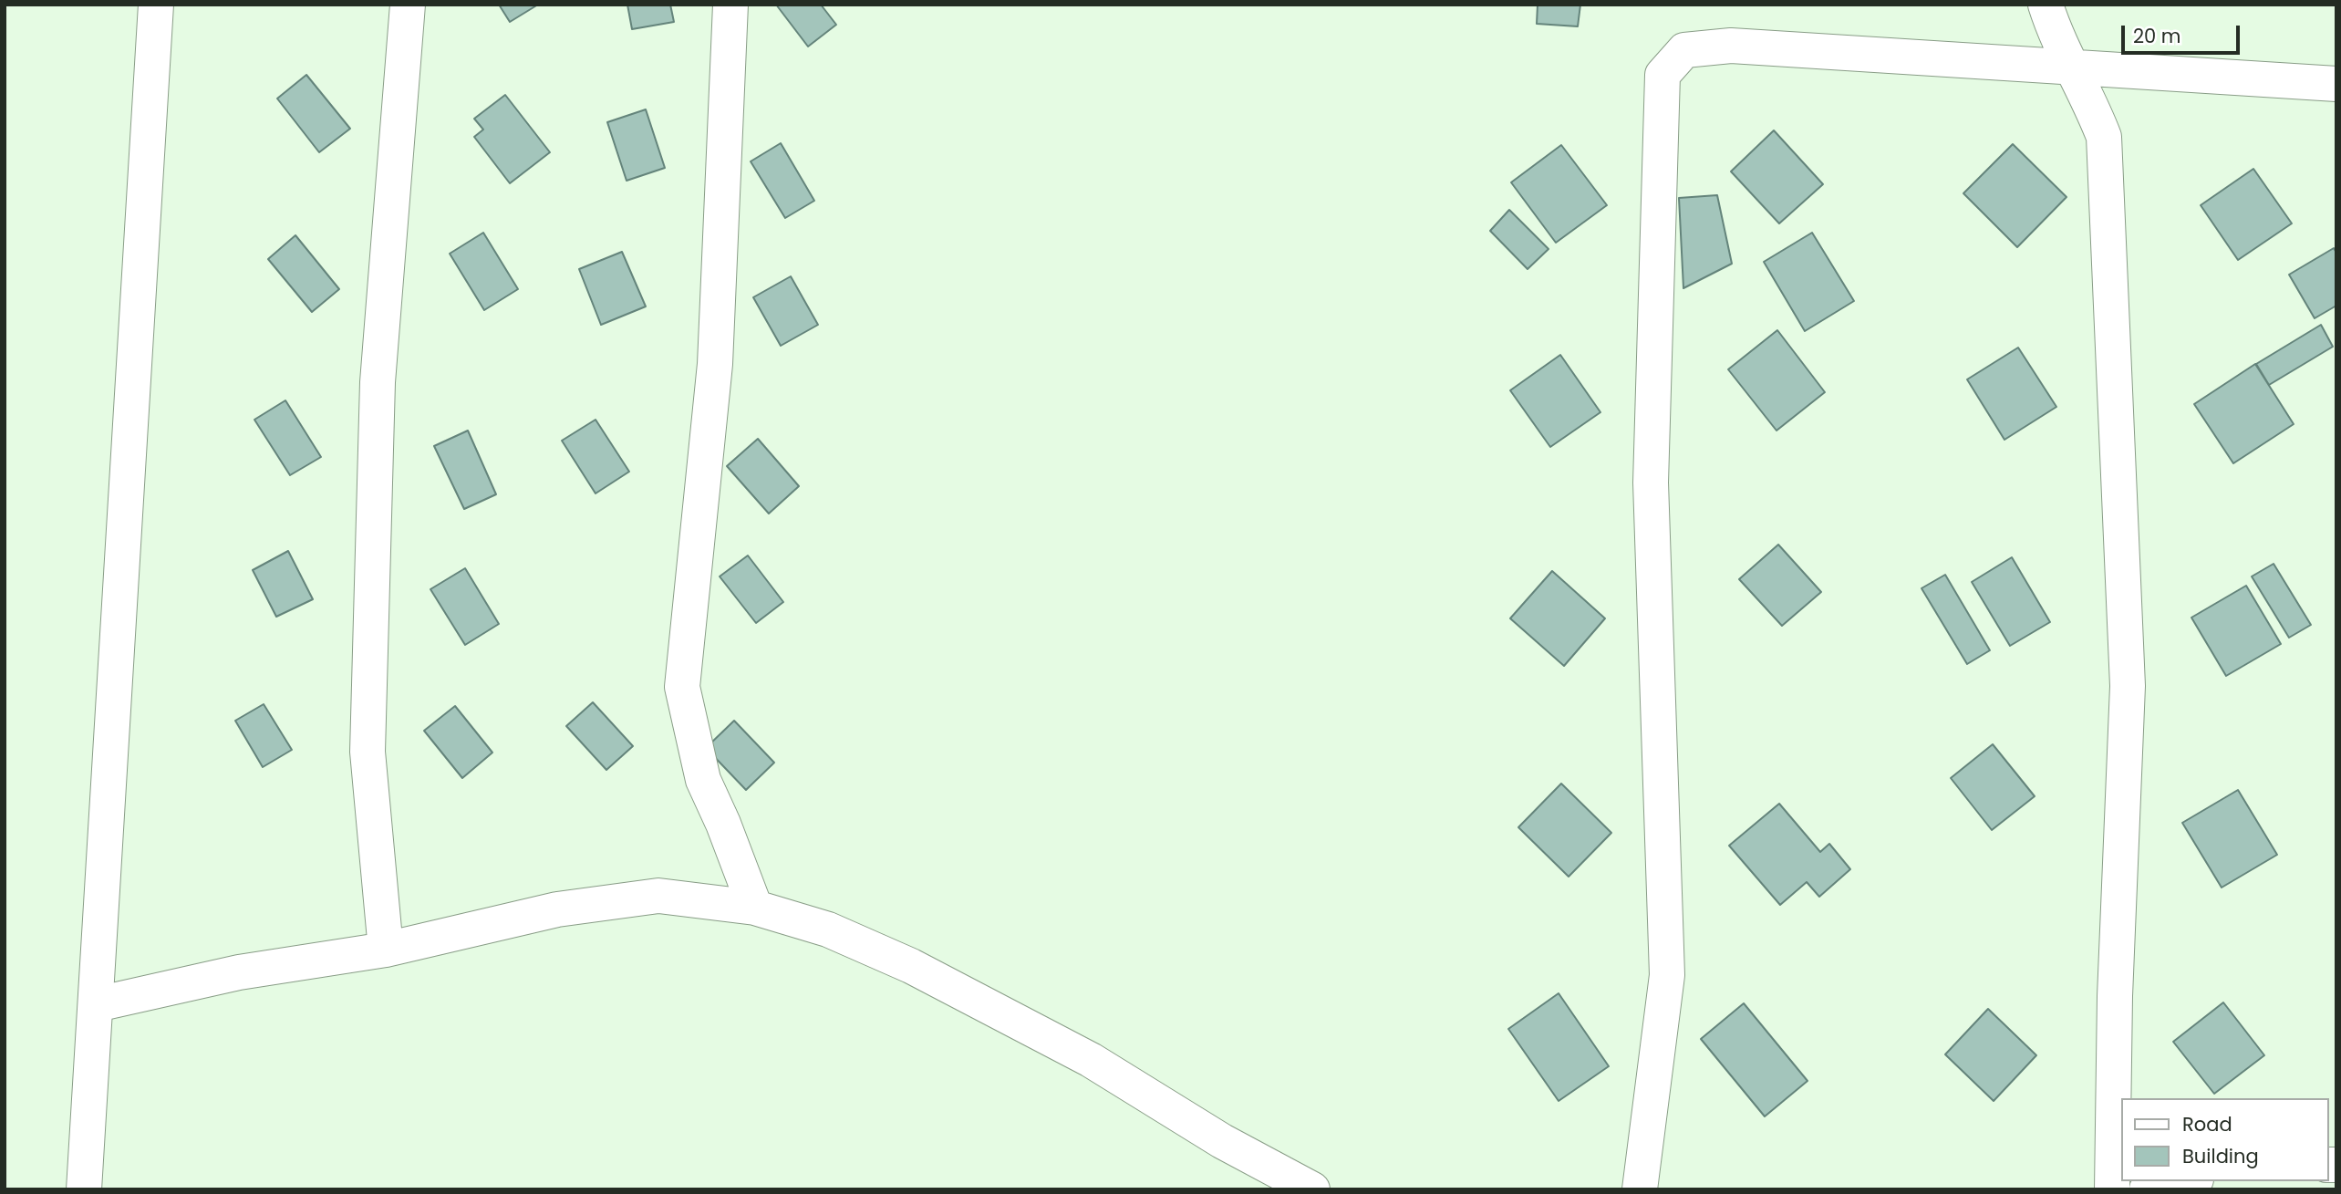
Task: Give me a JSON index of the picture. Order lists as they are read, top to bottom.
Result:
{
  "legend": ["Road", "Building"],
  "scale_bar": "20 m"
}
